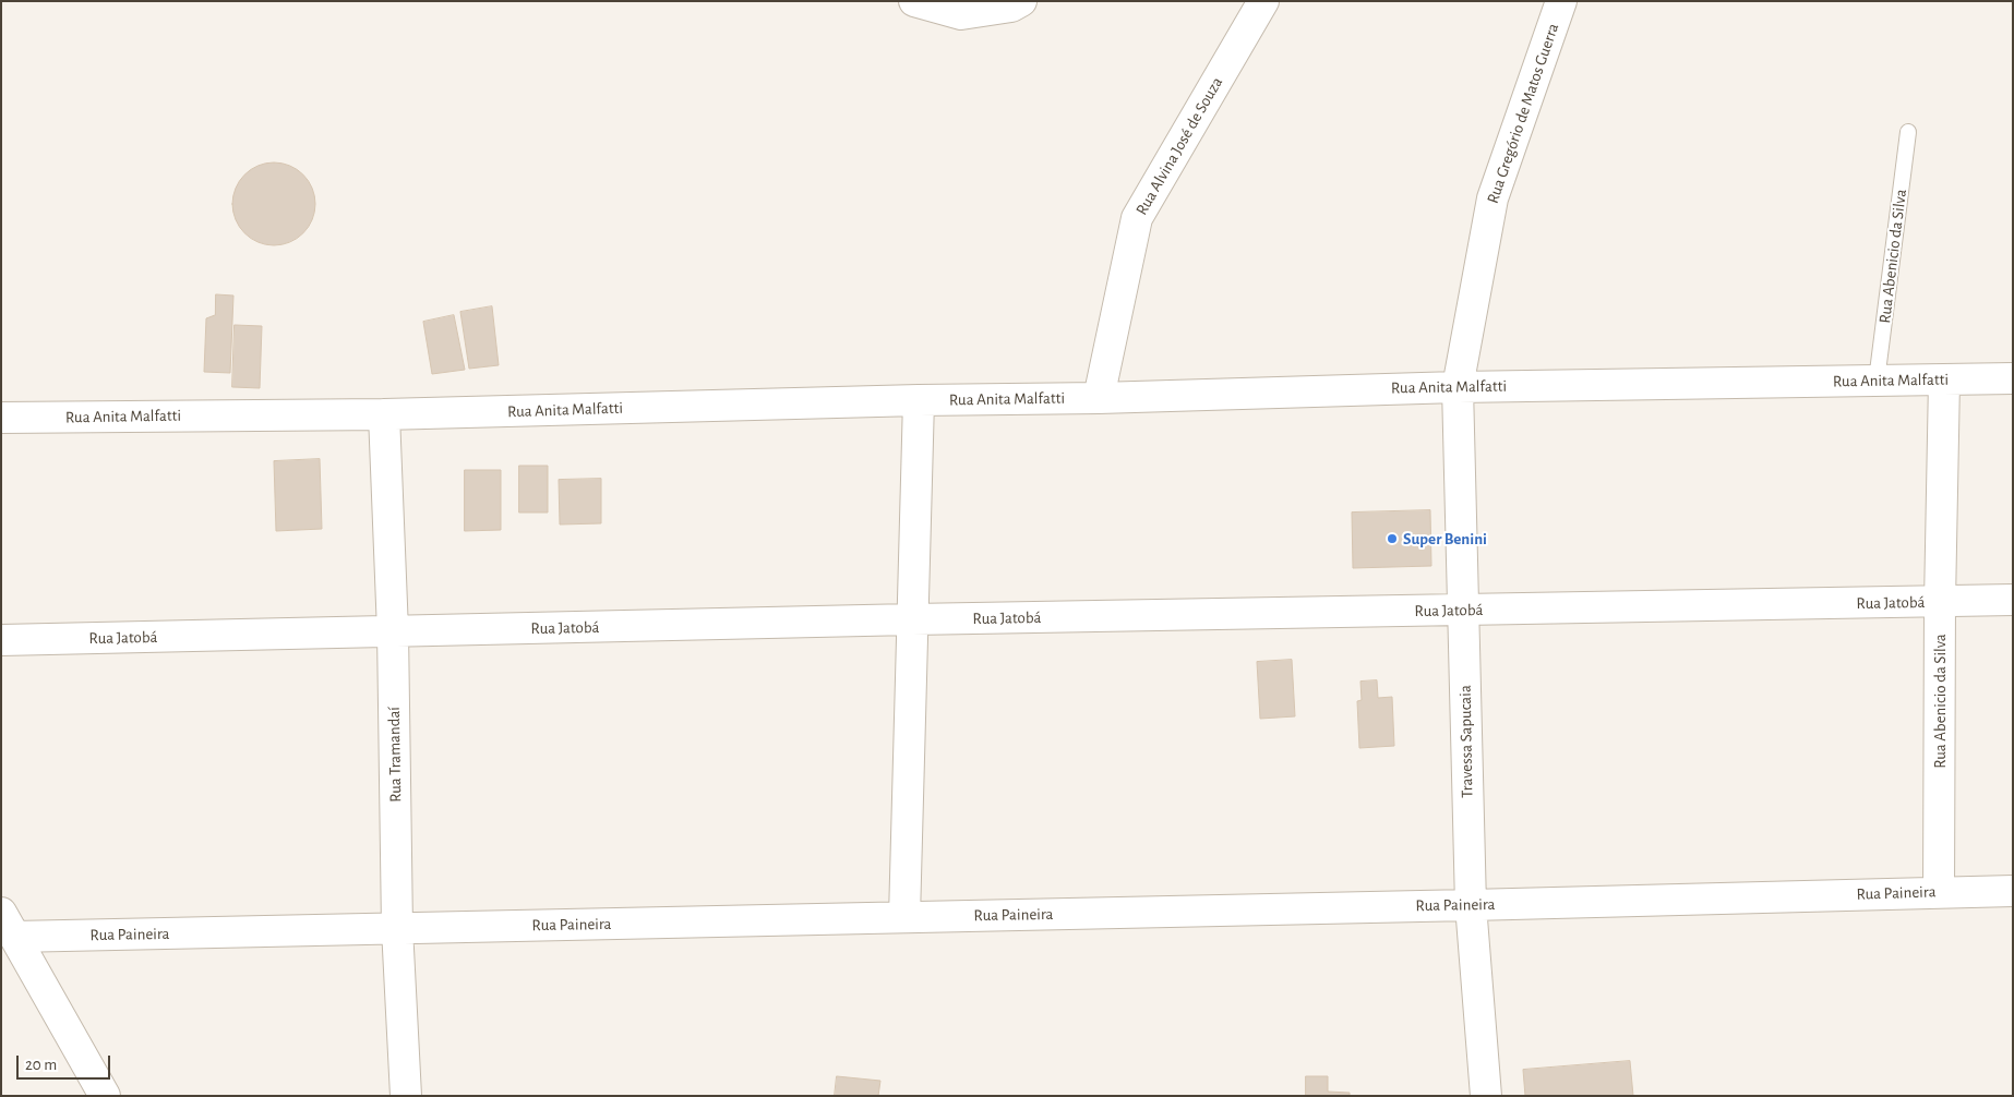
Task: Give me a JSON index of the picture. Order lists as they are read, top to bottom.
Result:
{
  "streets": {
    "street": [
      "Rua Gregório de Matos Guerra",
      "Rua Alvina José de Souza",
      "Rua Abenicio da Silva",
      "Rua Anita Malfatti",
      "Rua Jatobá",
      "Travessa Sapucaia",
      "Rua Tramandaí",
      "Rua Paineira"
    ]
  },
  "crossings": [
    ["Rua Gregório de Matos Guerra", "Rua Anita Malfatti"],
    ["Rua Gregório de Matos Guerra", "Travessa Sapucaia"],
    ["Rua Alvina José de Souza", "Rua Anita Malfatti"],
    ["Rua Abenicio da Silva", "Rua Anita Malfatti"],
    ["Rua Abenicio da Silva", "Rua Jatobá"],
    ["Rua Abenicio da Silva", "Rua Paineira"],
    ["Rua Anita Malfatti", "Travessa Sapucaia"],
    ["Rua Anita Malfatti", "Rua Tramandaí"],
    ["Rua Jatobá", "Travessa Sapucaia"],
    ["Rua Jatobá", "Rua Tramandaí"],
    ["Travessa Sapucaia", "Rua Paineira"],
    ["Rua Tramandaí", "Rua Paineira"]
  ],
  "places": ["Super Benini"],
  "scale_bar": "20 m"
}
